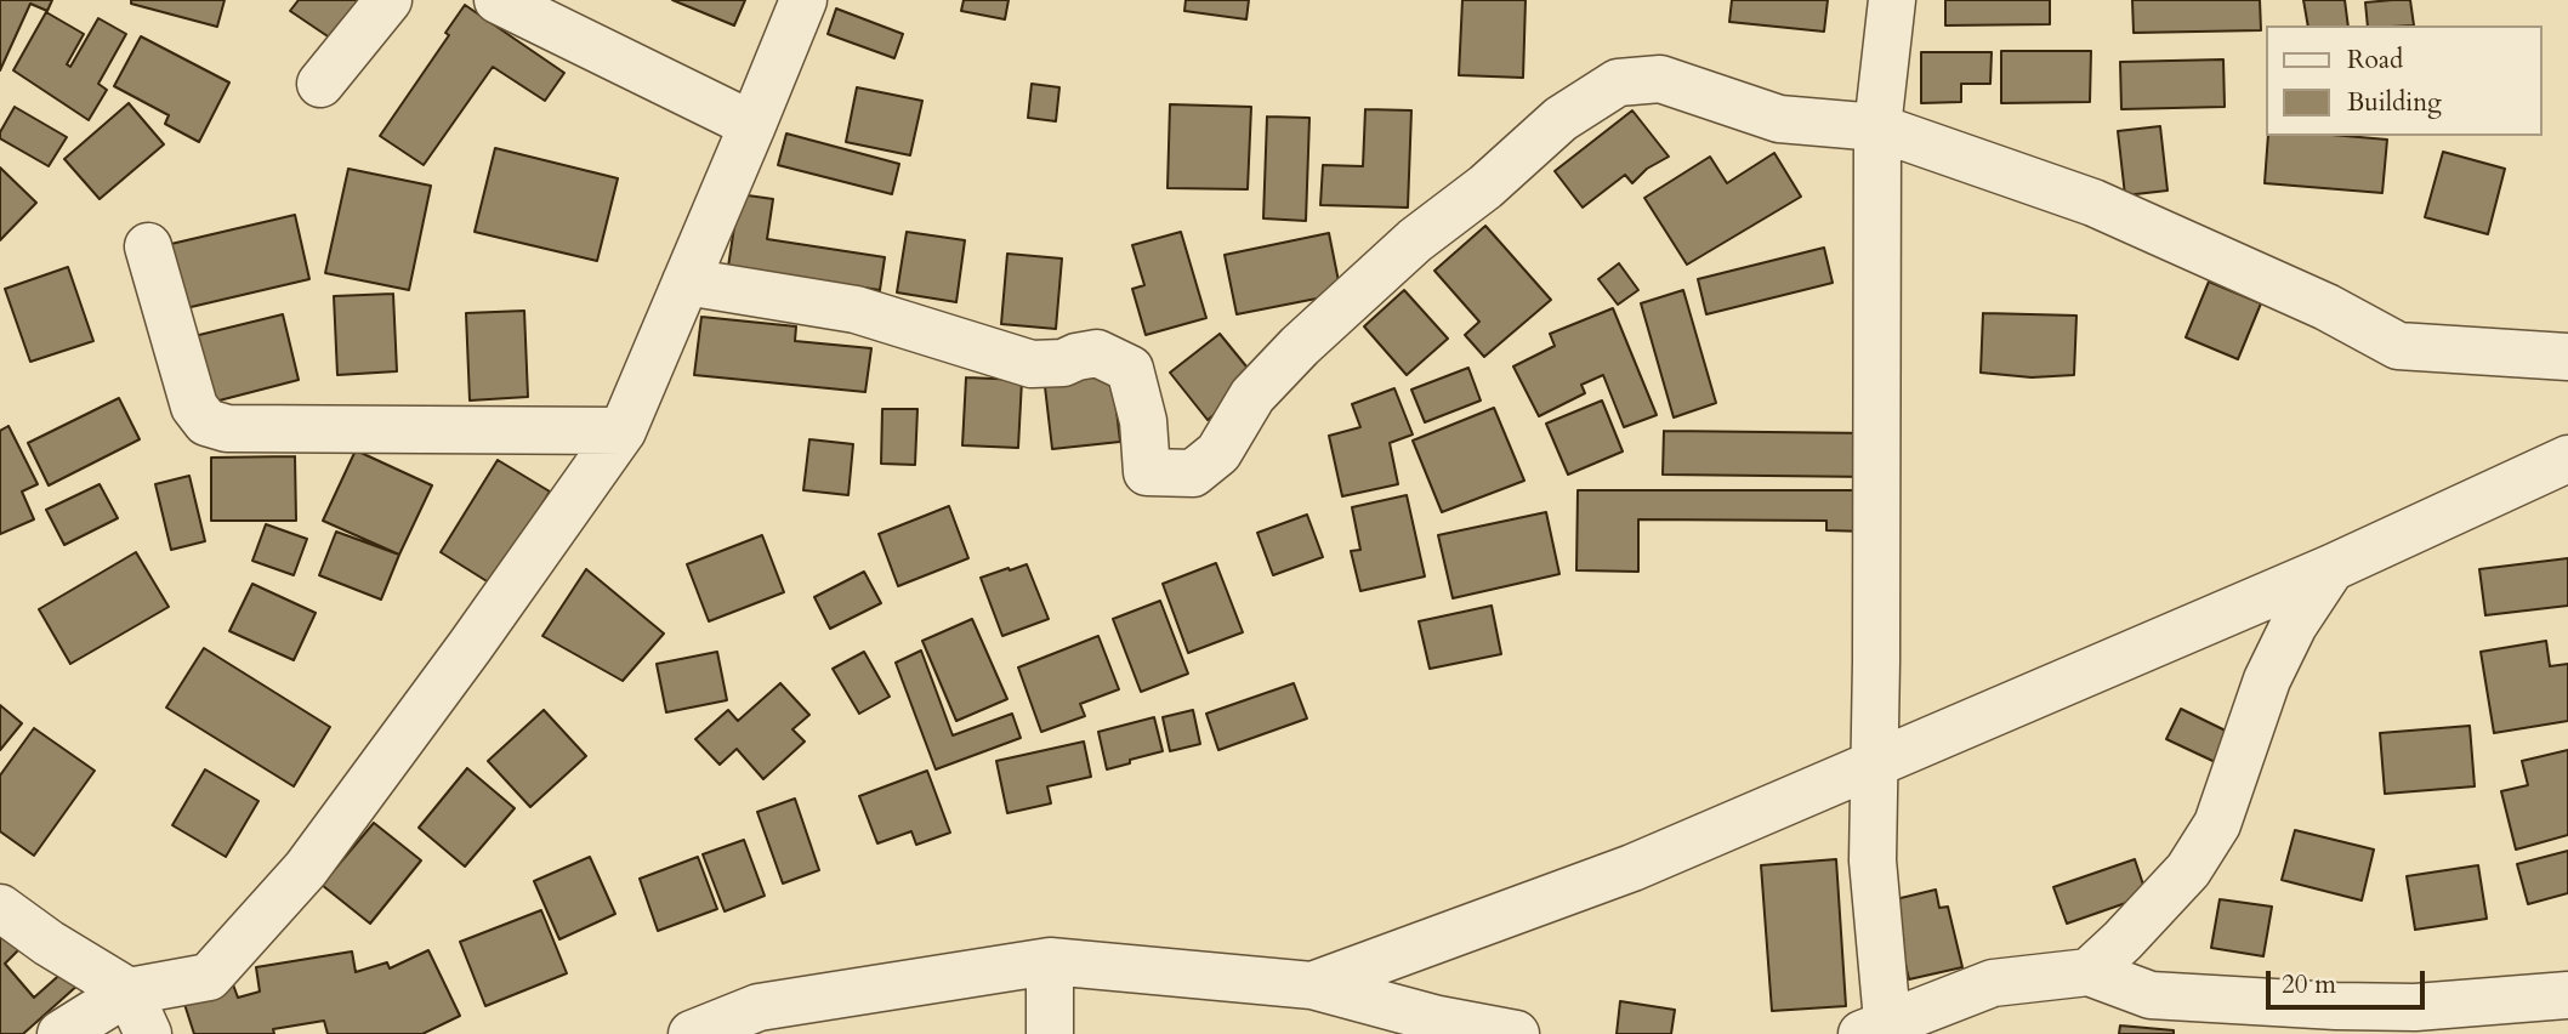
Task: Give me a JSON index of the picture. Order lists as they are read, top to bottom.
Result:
{
  "legend": ["Road", "Building"],
  "scale_bar": "20 m"
}
